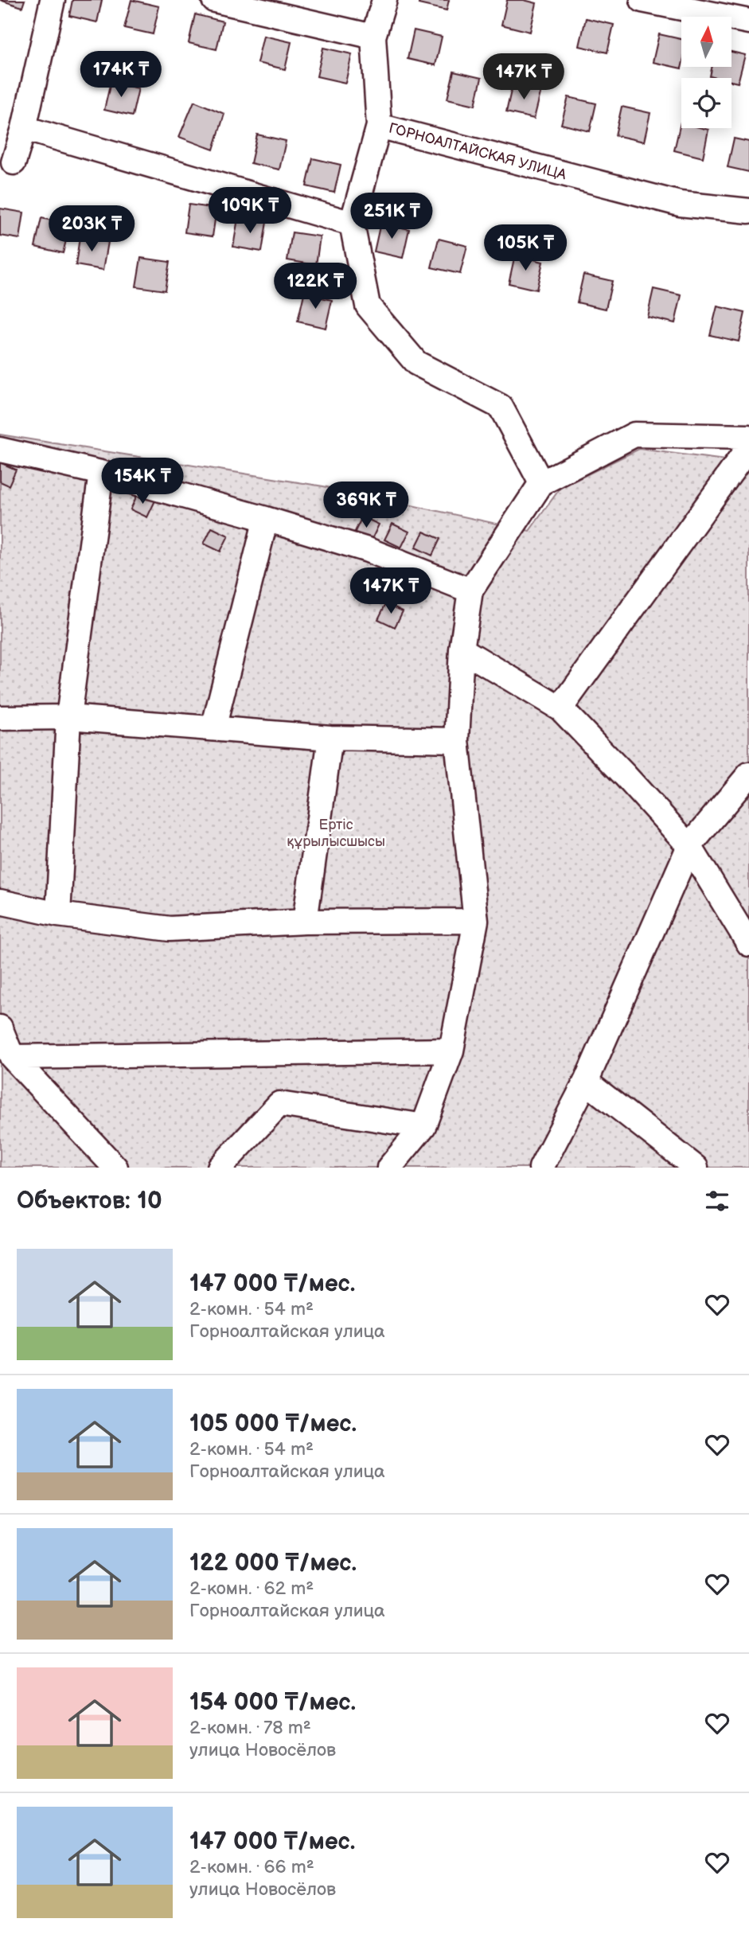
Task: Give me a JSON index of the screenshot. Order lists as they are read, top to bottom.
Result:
{
  "streets": {
    "street": ["ГОРНОАЛТАЙСКАЯ УЛИЦА"]
  },
  "parks": ["Ертіс құрылысшысы"],
  "north": "top",
  "page": {
    "price": [
      "174K ₸",
      "147K ₸",
      "109K ₸",
      "251K ₸",
      "203K ₸",
      "105K ₸",
      "122K ₸",
      "154K ₸",
      "369K ₸",
      "147K ₸"
    ],
    "heading": "Объектов: 10",
    "list": [
      {
        "name": "147 000 ₸/мес.",
        "note": "2-комн. · 54 m² · Горноалтайская улица"
      },
      {
        "name": "105 000 ₸/мес.",
        "note": "2-комн. · 54 m² · Горноалтайская улица"
      },
      {
        "name": "122 000 ₸/мес.",
        "note": "2-комн. · 62 m² · Горноалтайская улица"
      },
      {
        "name": "154 000 ₸/мес.",
        "note": "2-комн. · 78 m² · улица Новосёлов"
      },
      {
        "name": "147 000 ₸/мес.",
        "note": "2-комн. · 66 m² · улица Новосёлов"
      }
    ]
  }
}
